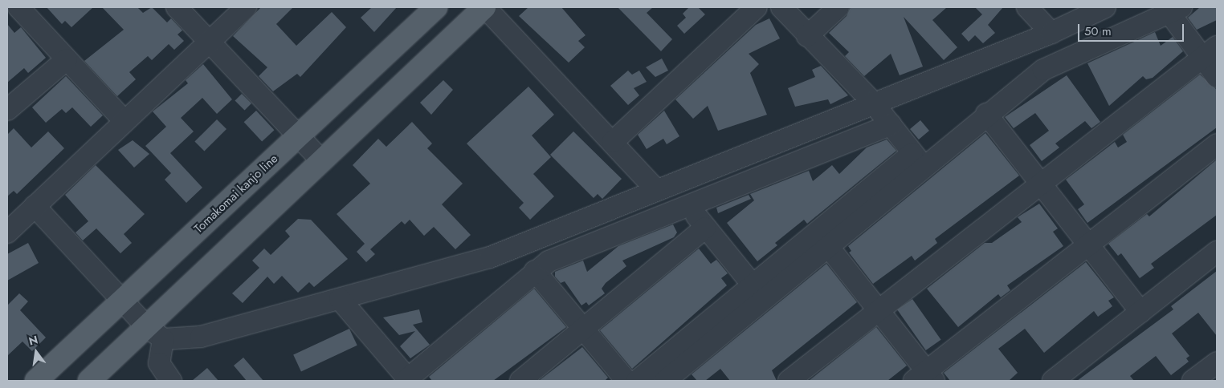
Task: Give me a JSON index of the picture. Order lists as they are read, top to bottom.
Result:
{
  "streets": {
    "main road": ["Tomakomai kanjo line"]
  },
  "scale_bar": "50 m",
  "north": "top"
}
